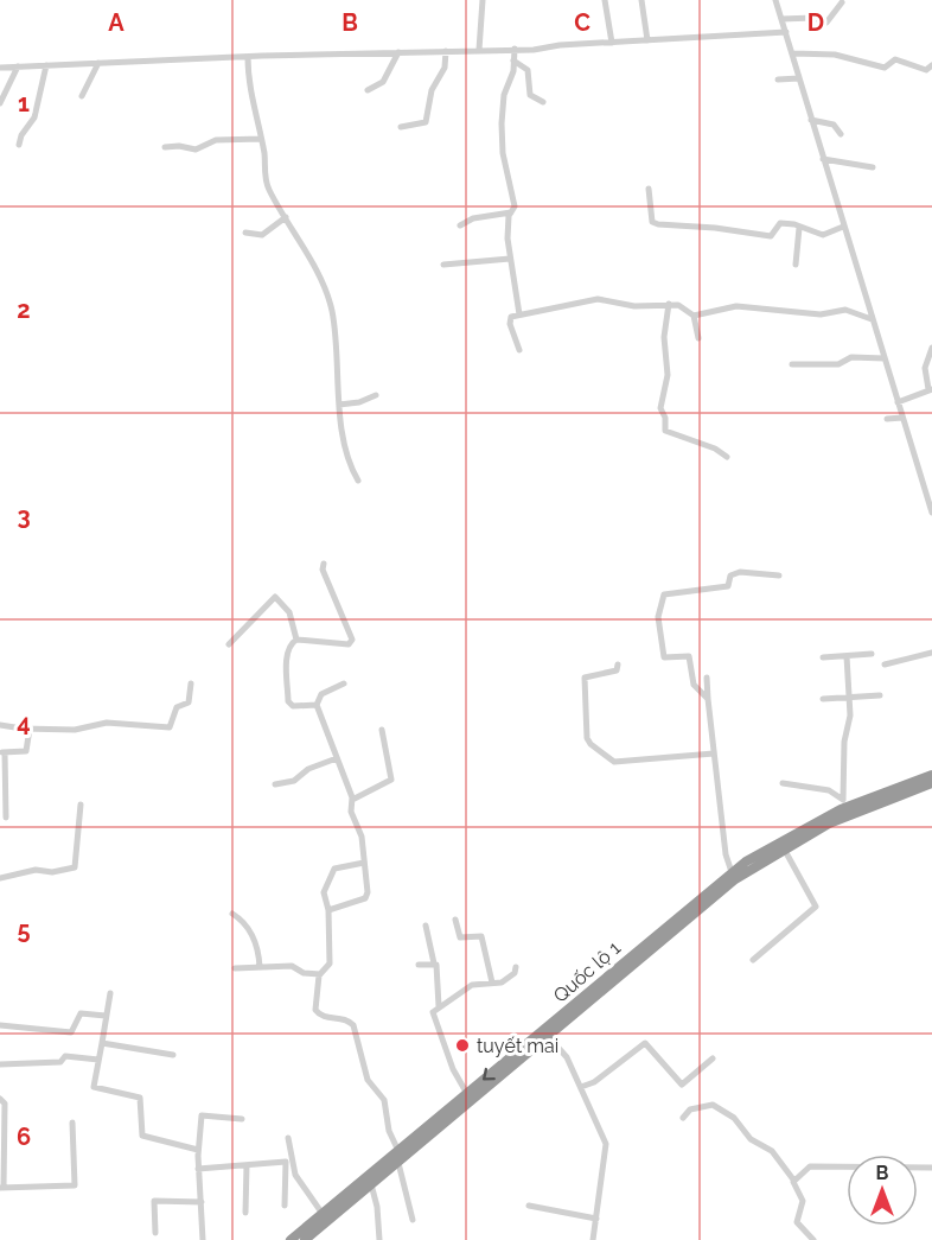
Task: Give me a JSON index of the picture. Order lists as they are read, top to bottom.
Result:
{
  "streets": {
    "highway": ["Quốc lộ 1"]
  },
  "places": ["tuyết mai"],
  "north": "top",
  "grid": {
    "columns": [
      "A",
      "B",
      "C",
      "D"
    ],
    "rows": [
      "1",
      "2",
      "3",
      "4",
      "5",
      "6"
    ]
  }
}
